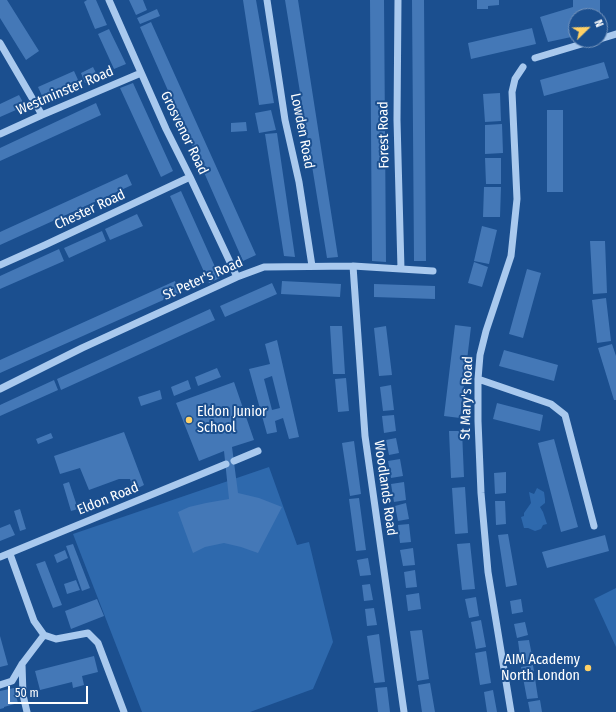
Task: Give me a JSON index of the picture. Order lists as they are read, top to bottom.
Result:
{
  "streets": {
    "street": [
      "Westminster Road",
      "Lowden Road",
      "Grosvenor Road",
      "Forest Road",
      "Chester Road",
      "St Peter's Road",
      "St Mary's Road",
      "Woodlands Road",
      "Eldon Road"
    ]
  },
  "crossings": [
    ["Westminster Road", "Grosvenor Road"],
    ["Lowden Road", "St Peter's Road"],
    ["Grosvenor Road", "Chester Road"],
    ["Grosvenor Road", "St Peter's Road"],
    ["Forest Road", "St Peter's Road"],
    ["St Peter's Road", "Woodlands Road"]
  ],
  "places": ["Eldon Junior School", "AIM Academy North London"],
  "scale_bar": "50 m",
  "north": "top right"
}
